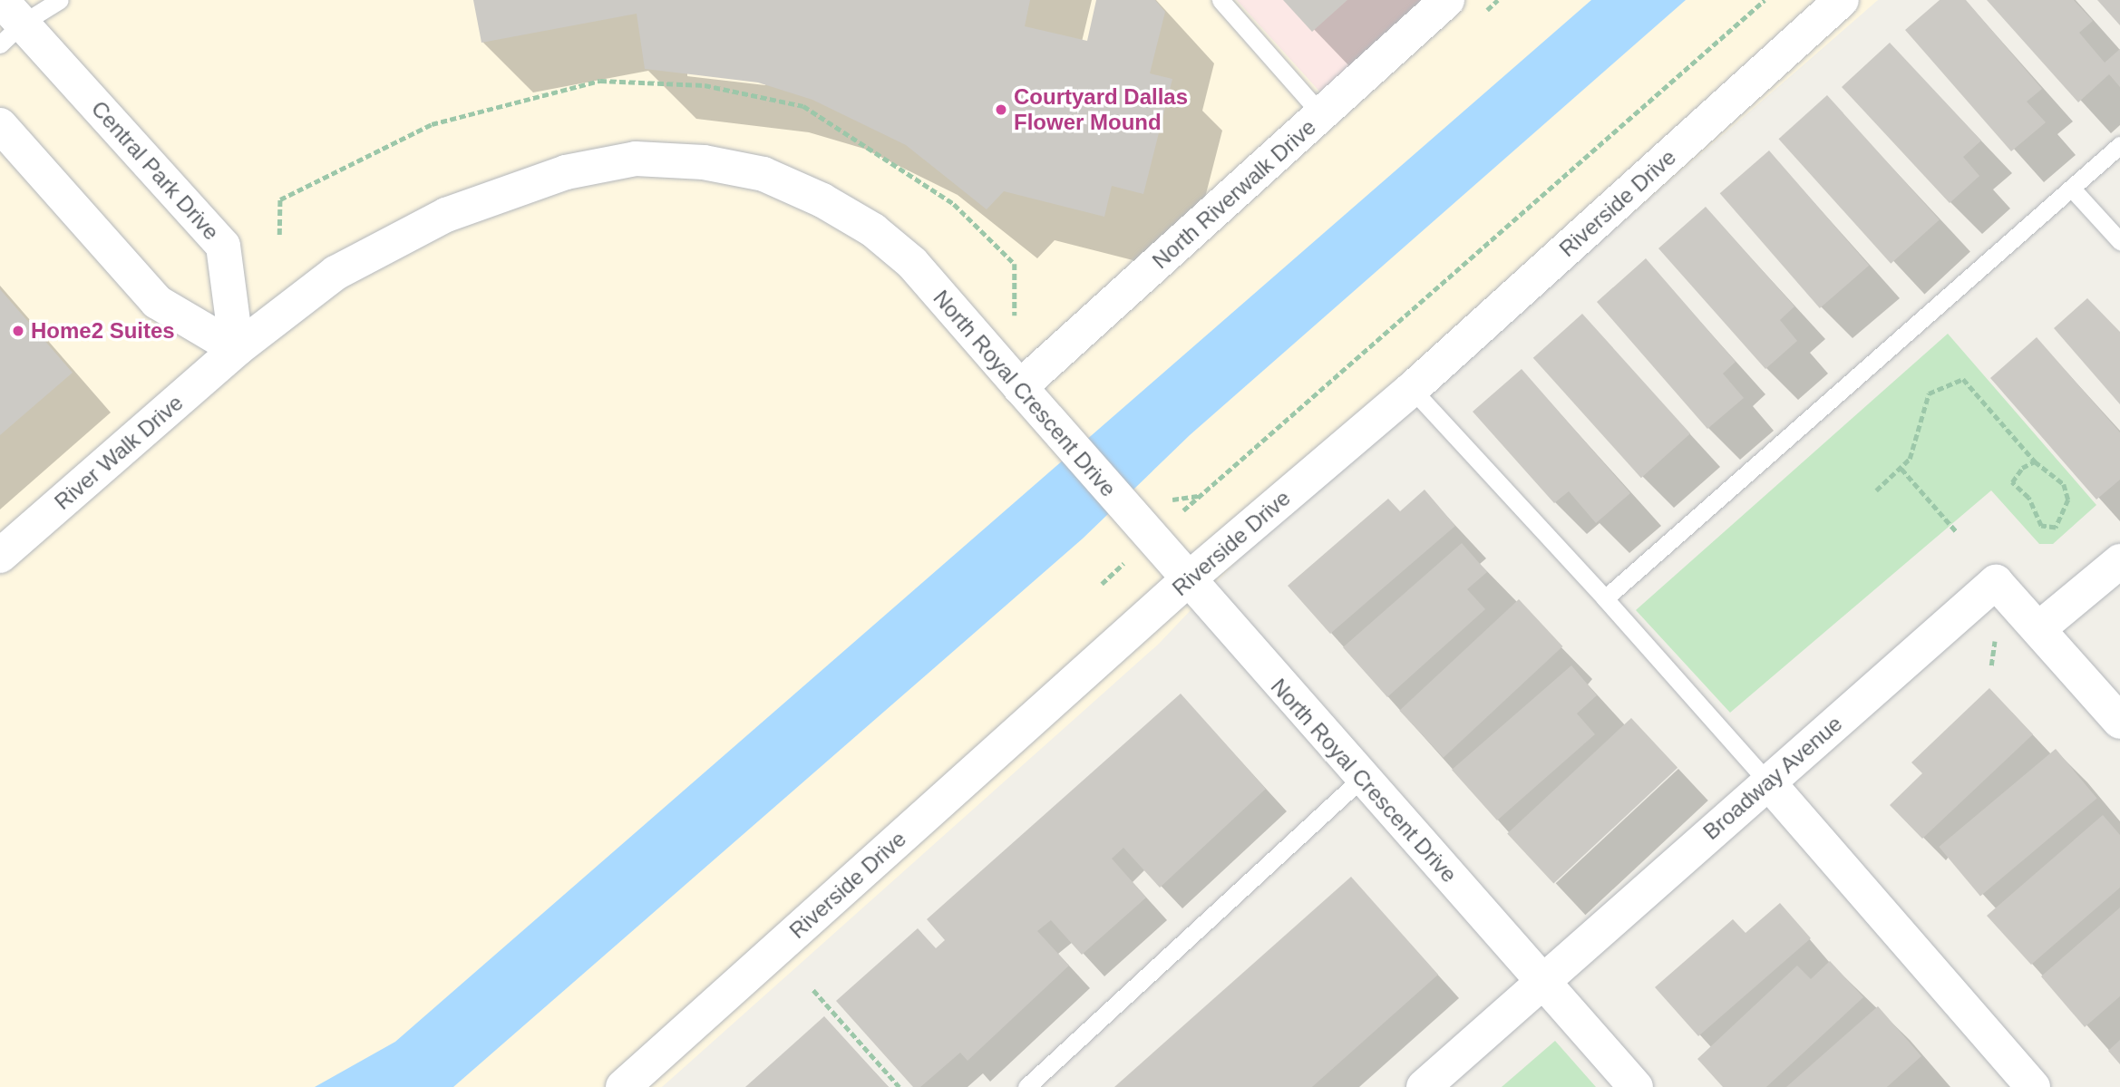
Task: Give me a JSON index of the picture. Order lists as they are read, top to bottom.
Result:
{
  "streets": {
    "street": [
      "Central Park Drive",
      "North Riverwalk Drive",
      "Riverside Drive",
      "North Royal Crescent Drive",
      "River Walk Drive",
      "Broadway Avenue"
    ]
  },
  "crossings": [
    ["Central Park Drive", "North Royal Crescent Drive"],
    ["Central Park Drive", "River Walk Drive"],
    ["North Riverwalk Drive", "North Royal Crescent Drive"],
    ["Riverside Drive", "North Royal Crescent Drive"],
    ["North Royal Crescent Drive", "River Walk Drive"],
    ["North Royal Crescent Drive", "Broadway Avenue"]
  ],
  "places": ["Courtyard Dallas Flower Mound", "Home2 Suites"]
}
